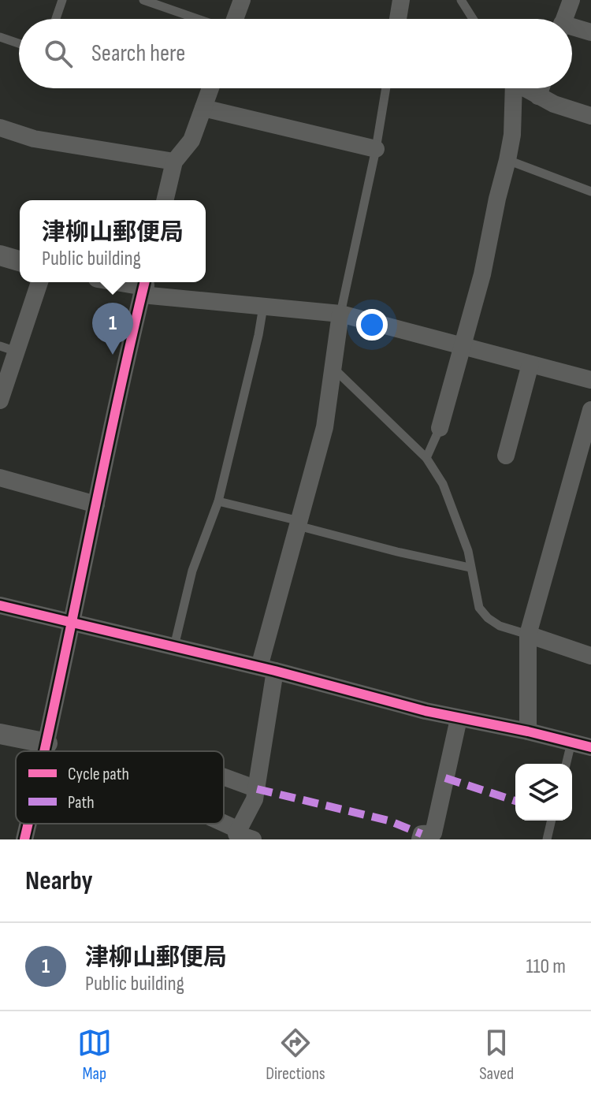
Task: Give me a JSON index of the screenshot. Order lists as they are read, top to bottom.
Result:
{
  "legend": ["Cycle path", "Path"],
  "page": {
    "search": "Search here",
    "popup": ["津柳山郵便局", "Public building"],
    "pins": "1",
    "heading": "Nearby",
    "list": [
      {
        "mark": "1",
        "name": "津柳山郵便局",
        "note": "Public building",
        "value": "110 m"
      }
    ],
    "nav": ["Map", "Directions", "Saved"]
  }
}
